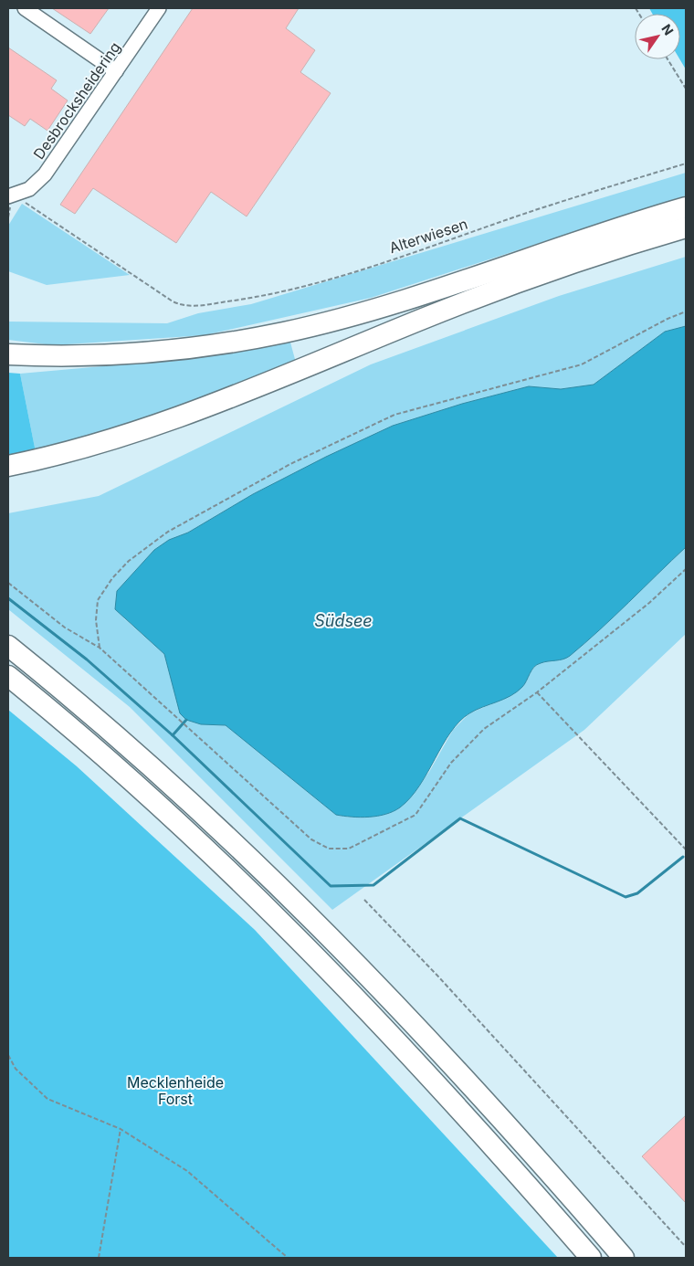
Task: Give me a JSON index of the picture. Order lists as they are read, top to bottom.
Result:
{
  "streets": {
    "street": ["Desbrocksheidering"],
    "path": ["Alterwiesen"]
  },
  "crossings": [
    ["Desbrocksheidering", "Alterwiesen"]
  ],
  "water": ["Südsee"],
  "parks": ["Mecklenheide Forst"],
  "north": "top right"
}
